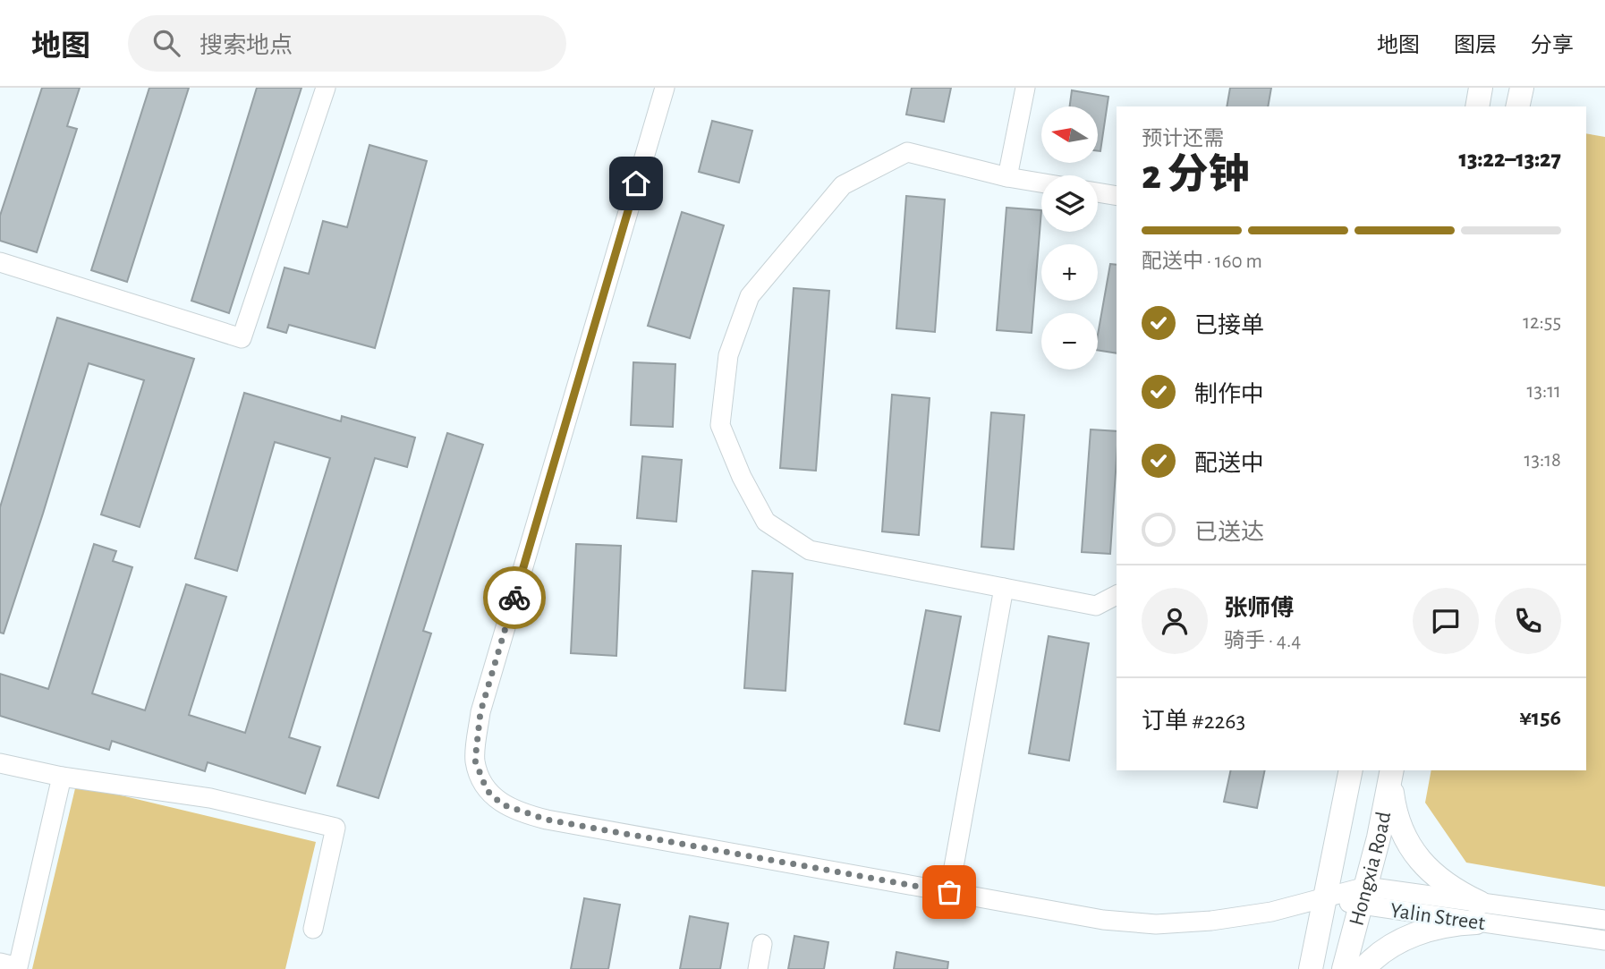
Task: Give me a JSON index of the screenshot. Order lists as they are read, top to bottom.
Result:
{
  "streets": {
    "street": ["Hongxia Road", "Yalin Street"]
  },
  "crossings": [
    ["Hongxia Road", "Yalin Street"]
  ],
  "north": "left",
  "page": {
    "header": "地图",
    "search": "搜索地点",
    "nav": ["地图", "图层", "分享"],
    "map_buttons": ["+", "−"],
    "heading": ["2 分钟", "预计还需", "13:22–13:27"],
    "panel": [
      "张师傅",
      "骑手 · 4.4",
      "订单 #2263",
      "¥156"
    ],
    "bar": "配送中 · 160 m",
    "list": [
      ["已接单", "12:55"],
      ["制作中", "13:11"],
      ["配送中", "13:18"],
      "已送达"
    ]
  }
}
